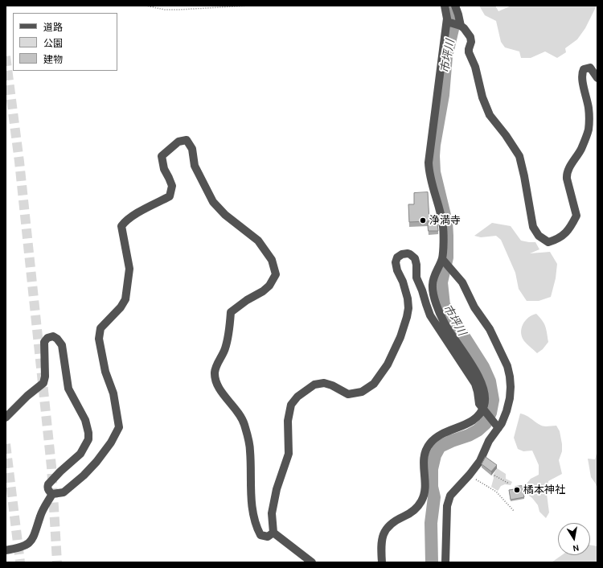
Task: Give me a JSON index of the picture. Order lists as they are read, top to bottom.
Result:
{
  "water": ["市坪川"],
  "places": ["浄満寺", "橘本神社"],
  "legend": ["道路", "公園", "建物"],
  "north": "bottom"
}
